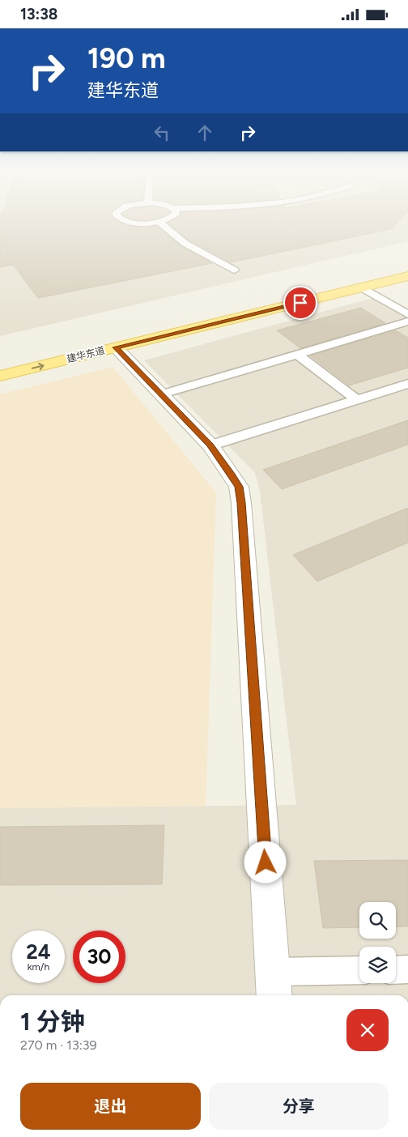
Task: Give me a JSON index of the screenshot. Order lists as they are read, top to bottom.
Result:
{
  "streets": {
    "main road": ["建华东道"]
  },
  "page": {
    "status": "13:38",
    "turn": ["190 m", "建华东道"],
    "speed": "24 km/h",
    "limit": "30",
    "heading": ["1 分钟", "270 m · 13:39"],
    "buttons": ["退出", "分享"]
  }
}
